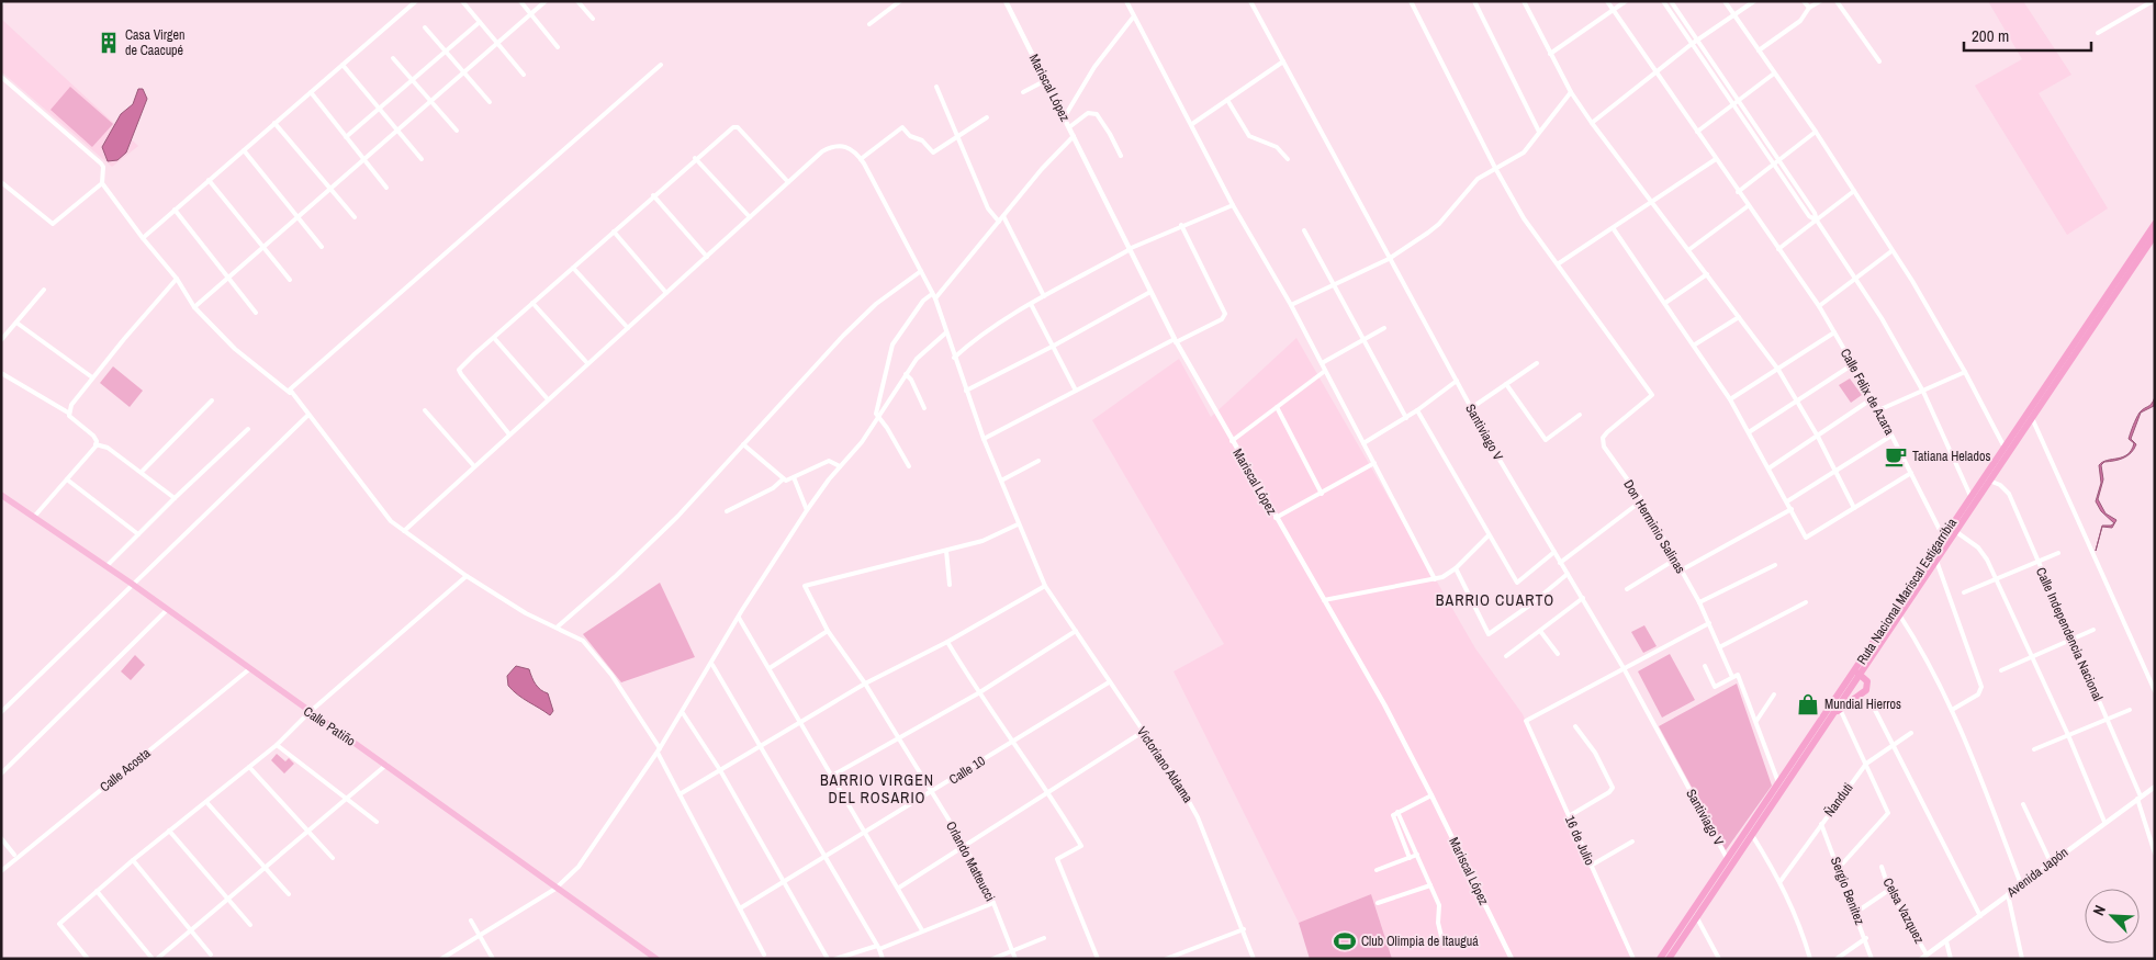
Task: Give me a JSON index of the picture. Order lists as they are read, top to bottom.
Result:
{
  "streets": {
    "highway": ["Ruta Nacional Mariscal Estigarribia"],
    "main road": ["Calle Patiño"],
    "street": [
      "Mariscal López",
      "Calle Felix de Azara",
      "Santiviago V",
      "Don Herminio Salinas",
      "Calle Independencia Nacional",
      "Victoriano Aldama",
      "Calle Acosta",
      "Calle 10",
      "Ñanduti",
      "16 de Julio",
      "Orlando Matteucci",
      "Avenida Japón",
      "Sergio Benitez",
      "Celsa Vazquez"
    ]
  },
  "crossings": [
    ["Calle Felix de Azara", "Ruta Nacional Mariscal Estigarribia"],
    ["Santiviago V", "Ruta Nacional Mariscal Estigarribia"],
    ["Santiviago V", "16 de Julio"],
    ["Ruta Nacional Mariscal Estigarribia", "Calle Independencia Nacional"],
    ["Calle Independencia Nacional", "Avenida Japón"],
    ["Calle Patiño", "Calle Acosta"],
    ["Victoriano Aldama", "Calle 10"],
    ["Calle 10", "Orlando Matteucci"],
    ["Ñanduti", "Sergio Benitez"],
    ["Avenida Japón", "Celsa Vazquez"]
  ],
  "districts": ["BARRIO CUARTO", "BARRIO VIRGEN DEL ROSARIO"],
  "places": {
    "building": ["Casa Virgen de Caacupé"],
    "cafe": ["Tatiana Helados"],
    "shop": ["Mundial Hierros"],
    "sports": ["Club Olimpia de Itauguá"]
  },
  "scale_bar": "200 m",
  "north": "top left"
}
